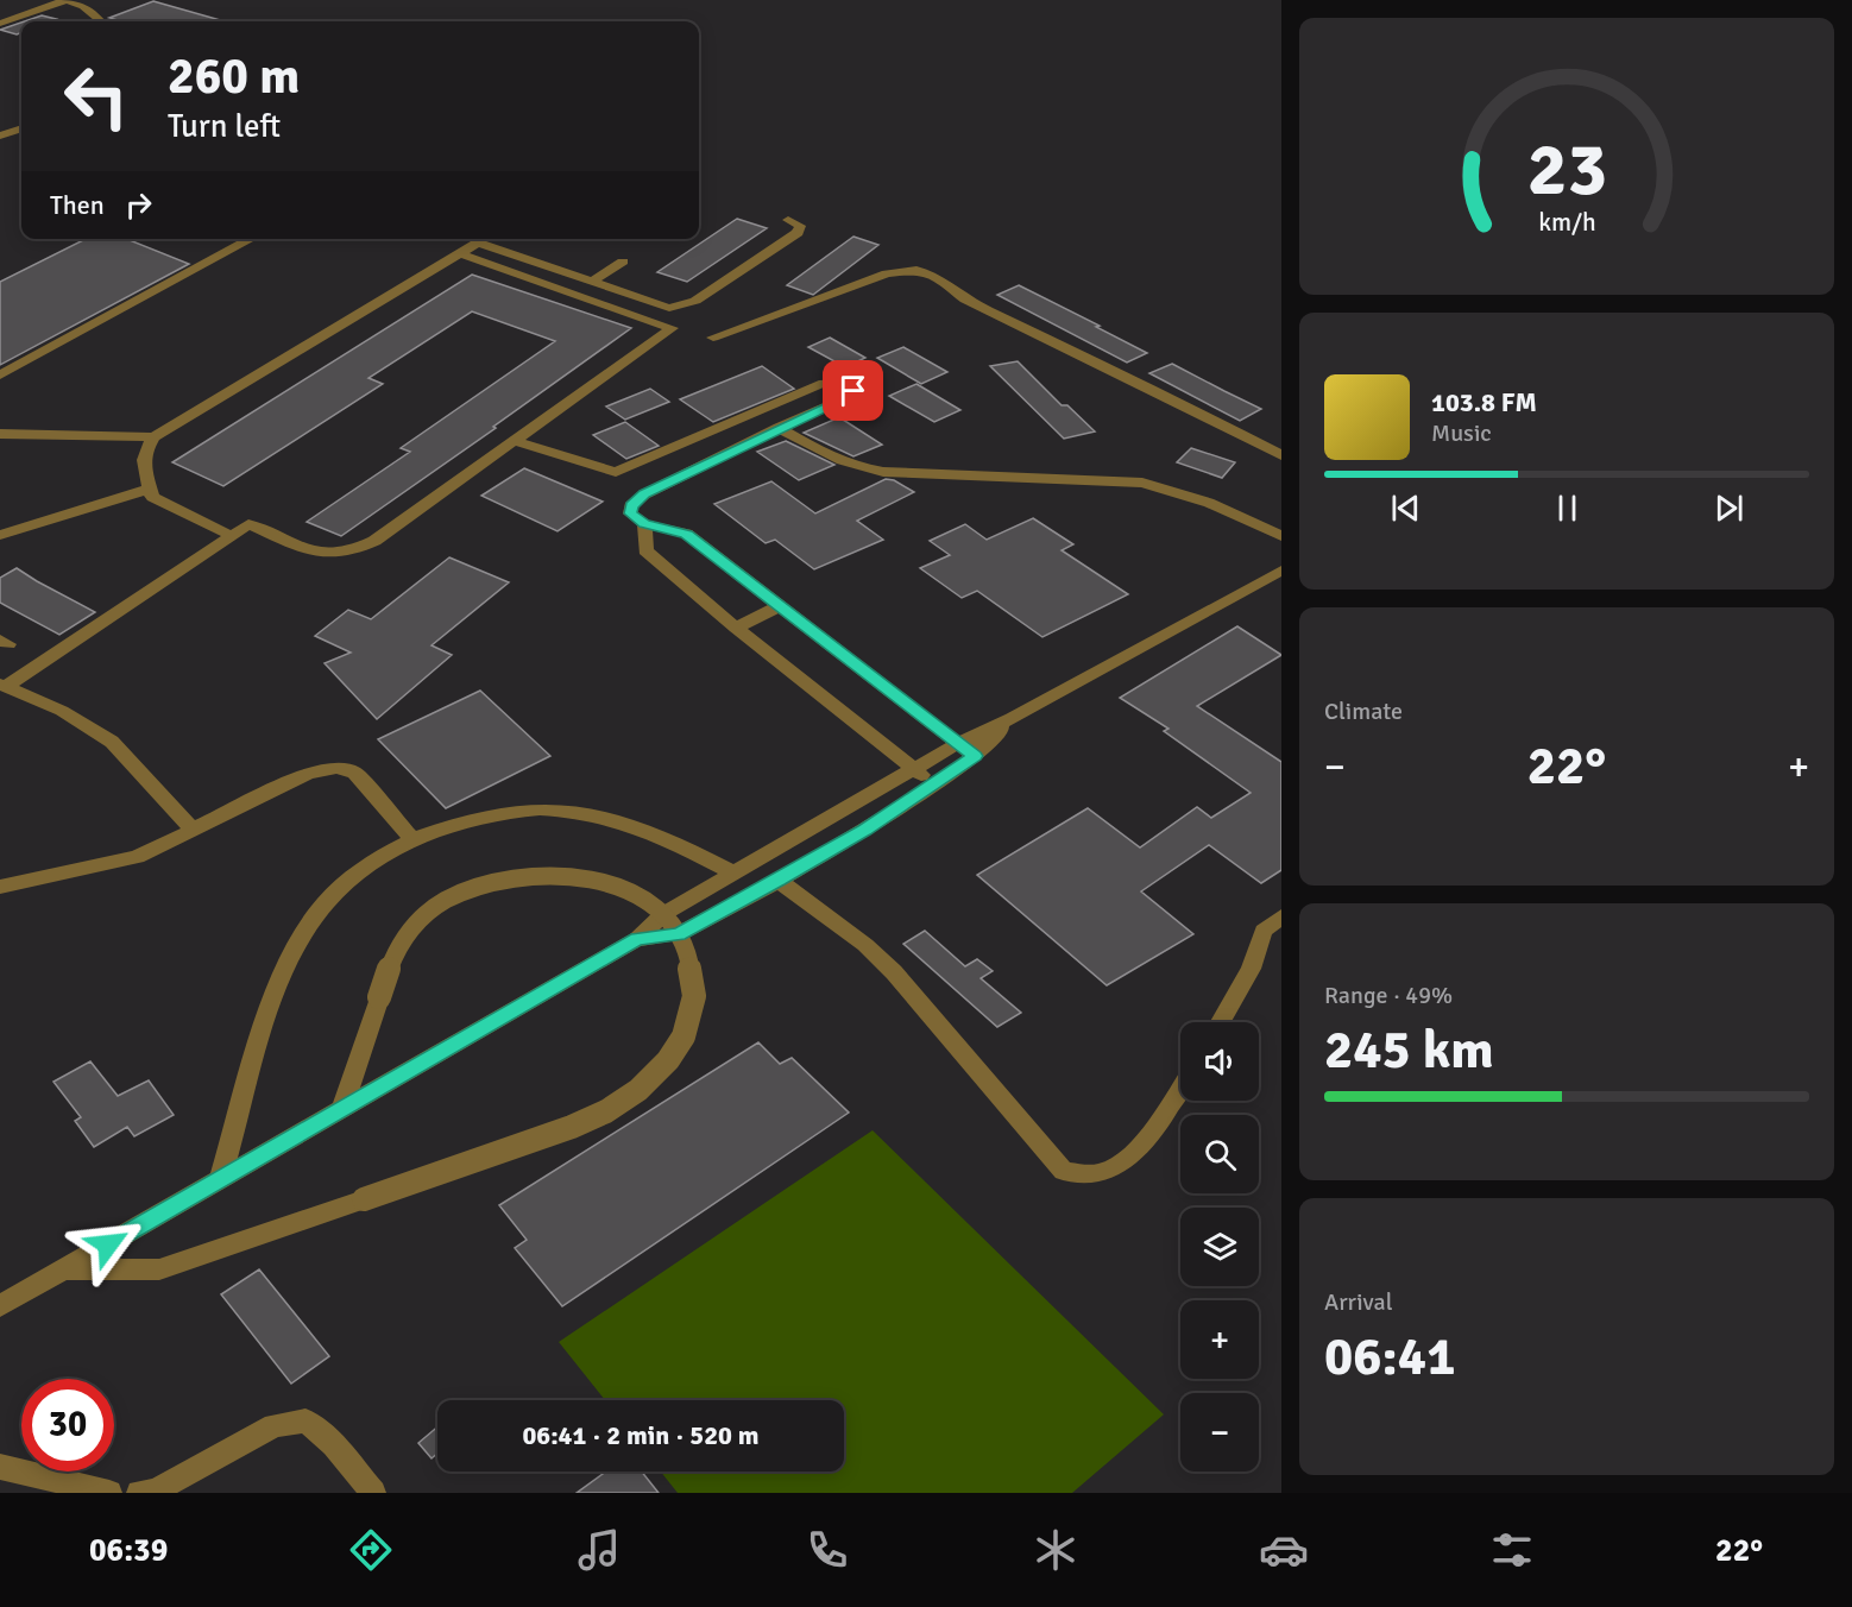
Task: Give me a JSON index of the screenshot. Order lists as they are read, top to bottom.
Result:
{
  "page": {
    "turn": ["260 m", "Turn left"],
    "then": "Then",
    "song": ["103.8 FM", "Music"],
    "tile": [
      "Climate",
      ["Range · 49%", "245 km"],
      ["Arrival", "06:41"]
    ],
    "heat": ["−", "22°", "+"],
    "map_buttons": ["+", "−"],
    "limit": "30",
    "trip": "06:41 · 2 min · 520 m",
    "tabs": ["06:39", "22°"],
    "gauge": ["23", "km/h"]
  }
}
